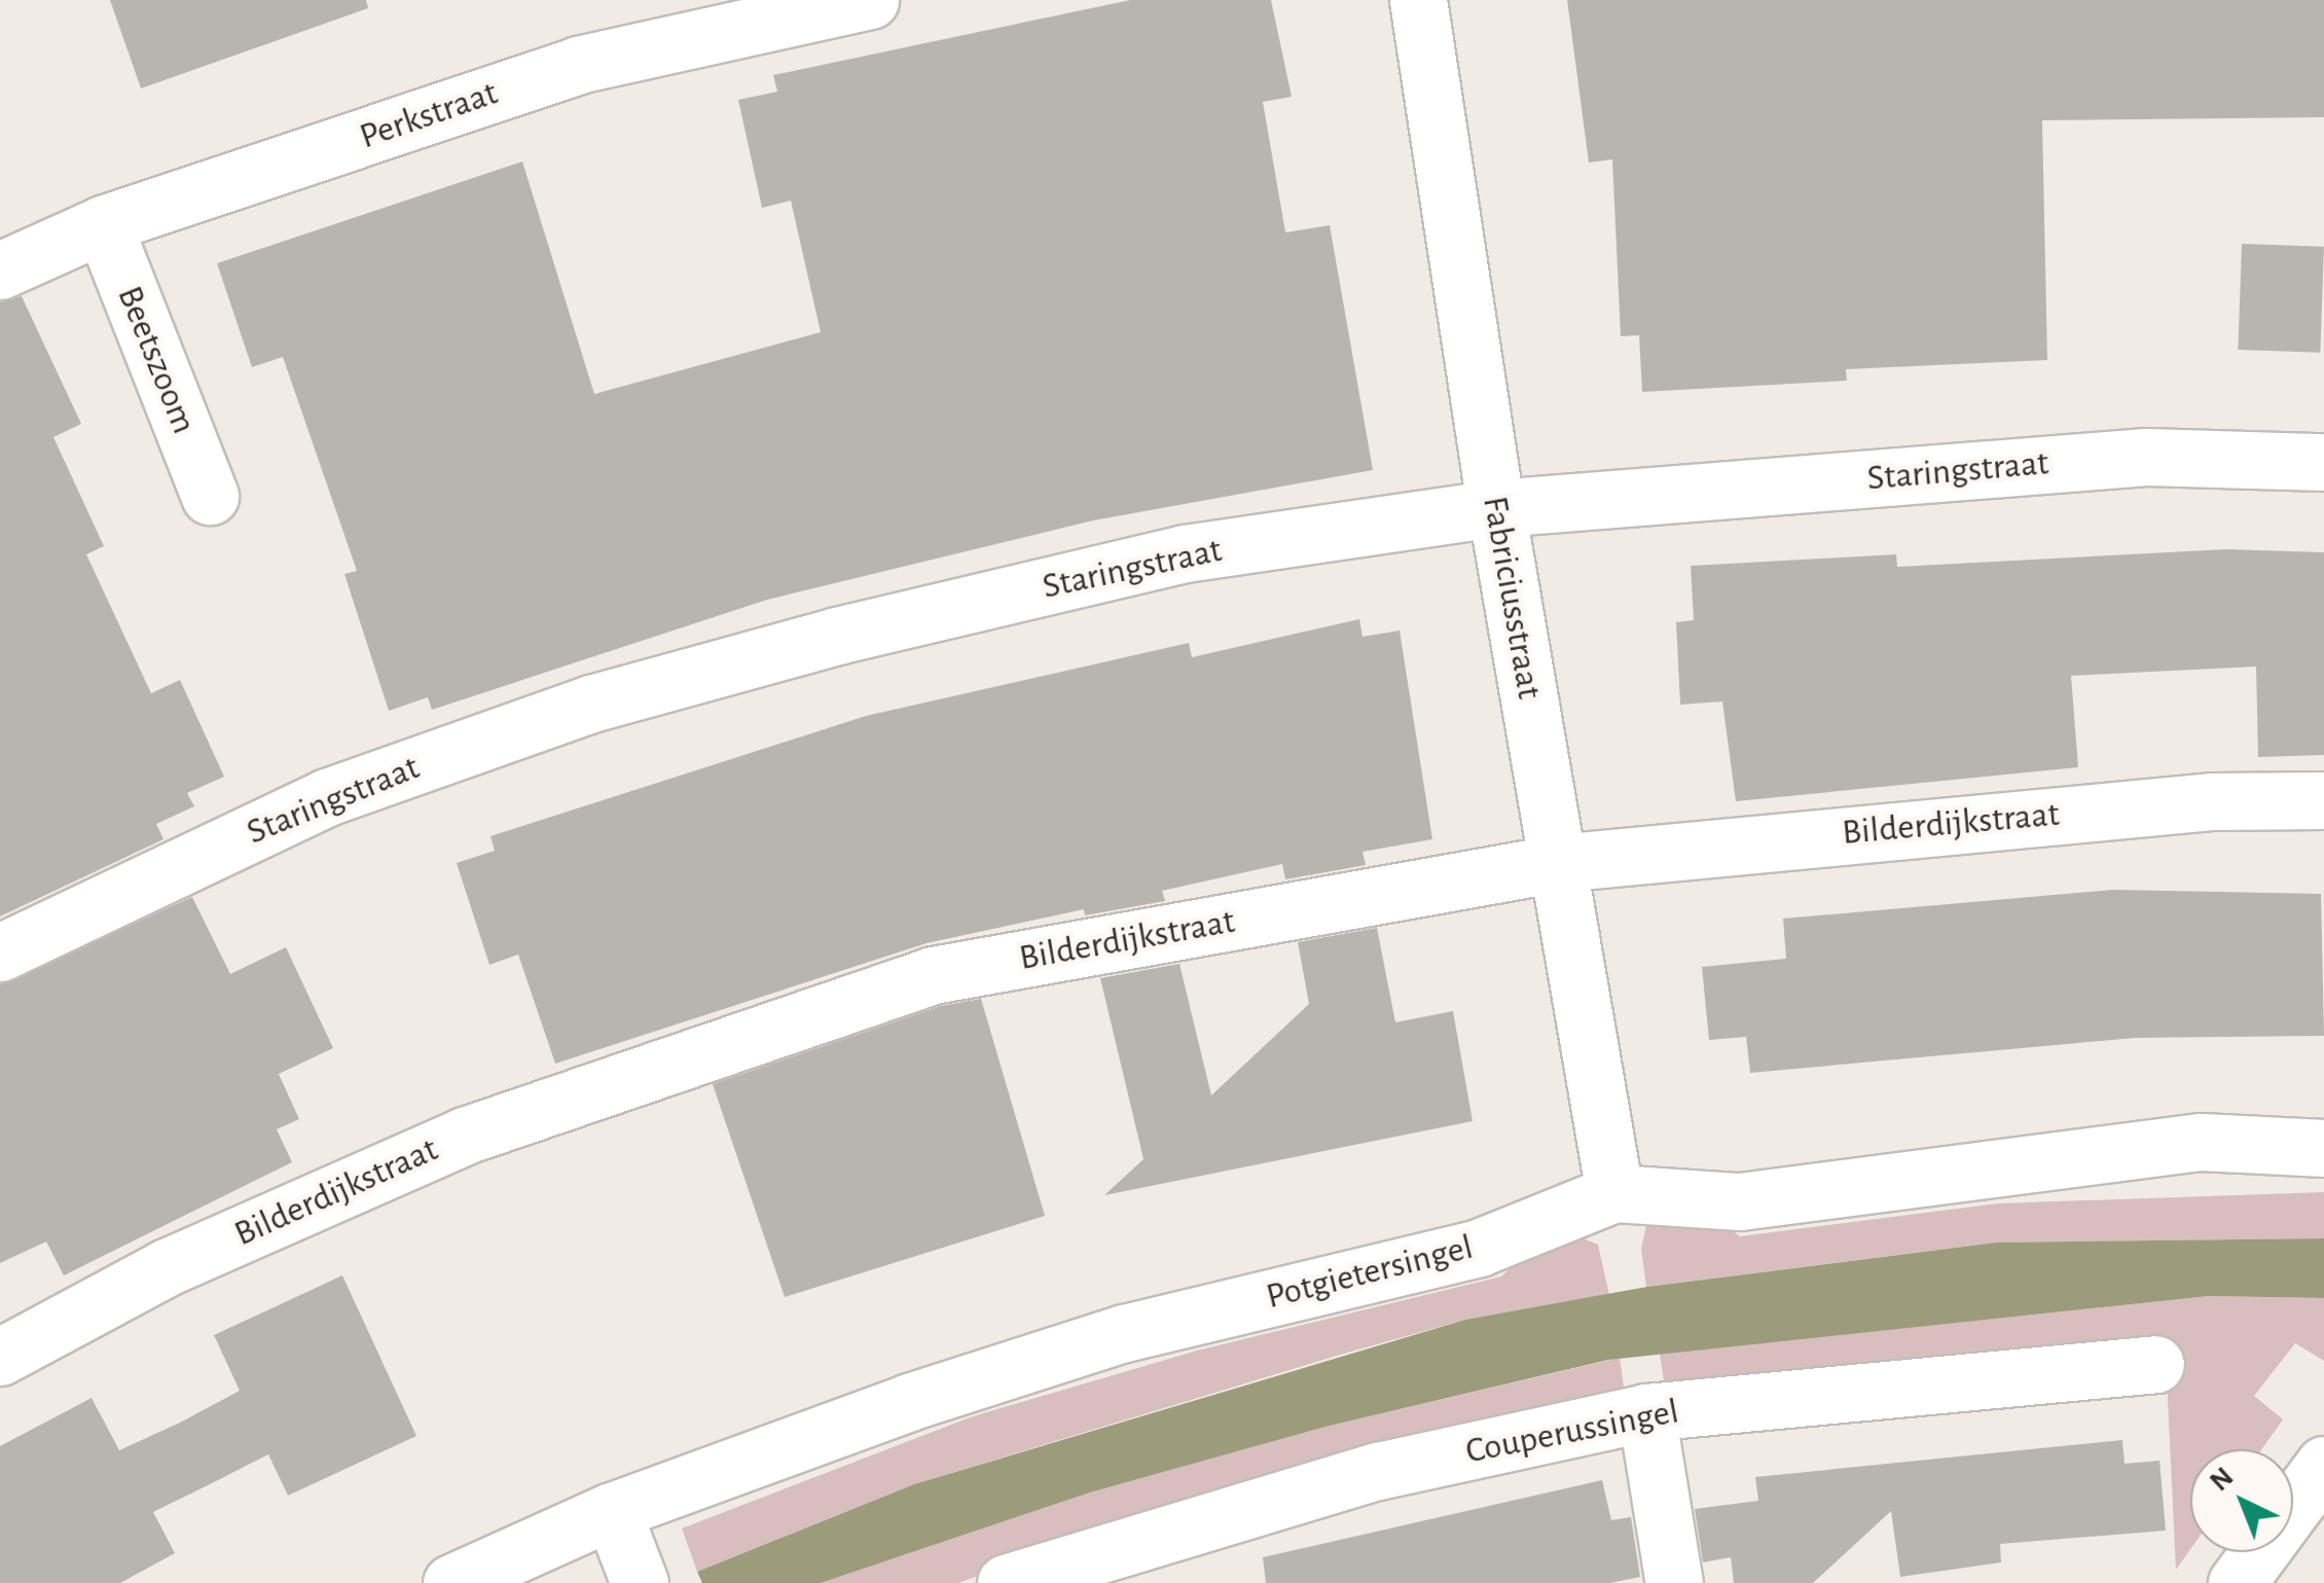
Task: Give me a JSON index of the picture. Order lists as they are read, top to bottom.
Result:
{
  "streets": {
    "street": [
      "Perkstraat",
      "Beetszoom",
      "Staringstraat",
      "Fabriciusstraat",
      "Bilderdijkstraat",
      "Potgietersingel",
      "Couperussingel"
    ]
  },
  "crossings": [
    ["Perkstraat", "Beetszoom"],
    ["Staringstraat", "Fabriciusstraat"],
    ["Fabriciusstraat", "Bilderdijkstraat"],
    ["Fabriciusstraat", "Potgietersingel"]
  ],
  "north": "top left"
}
